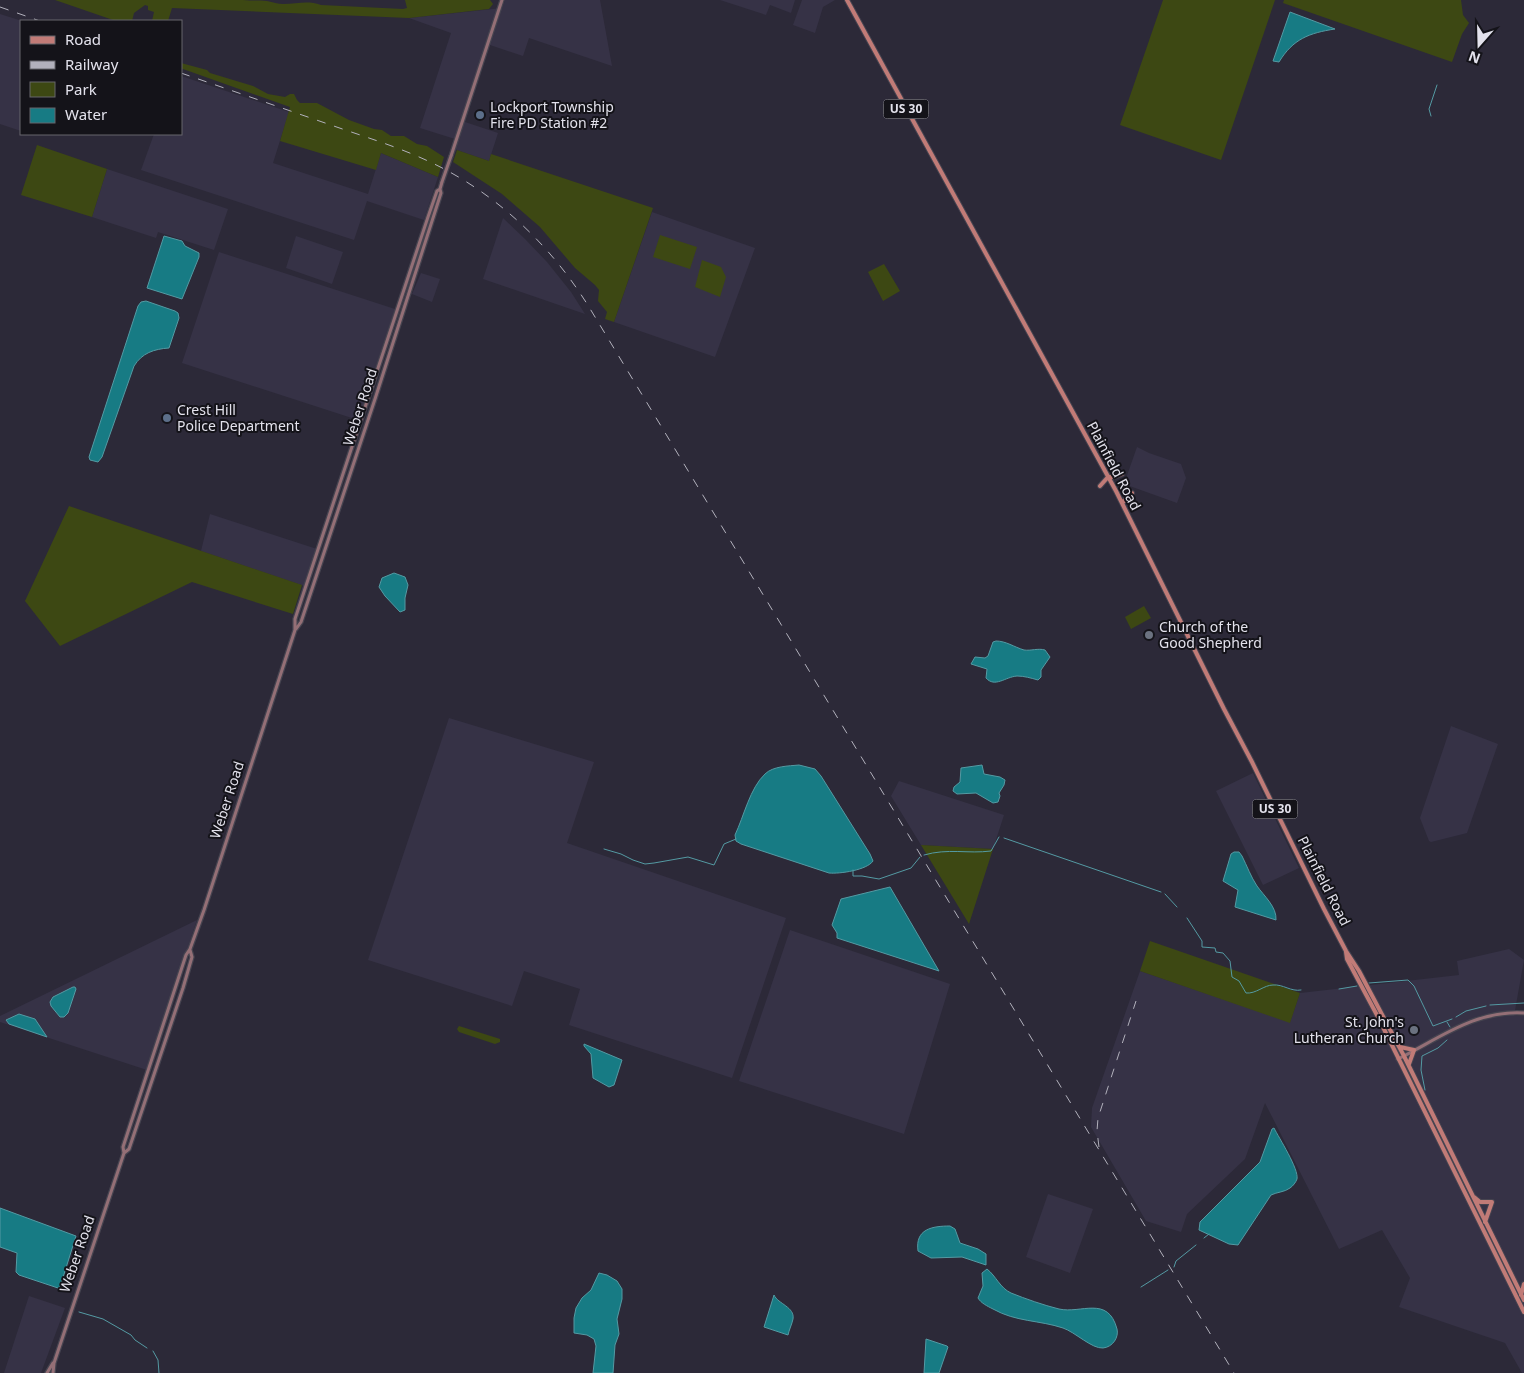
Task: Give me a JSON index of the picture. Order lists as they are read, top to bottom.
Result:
{
  "streets": {
    "main road": ["US 30", "Weber Road", "Plainfield Road"]
  },
  "places": [
    "Lockport Township Fire PD Station #2",
    "Crest Hill Police Department",
    "Church of the Good Shepherd",
    "St. John's Lutheran Church"
  ],
  "legend": [
    "Road",
    "Railway",
    "Park",
    "Water"
  ],
  "north": "bottom"
}
